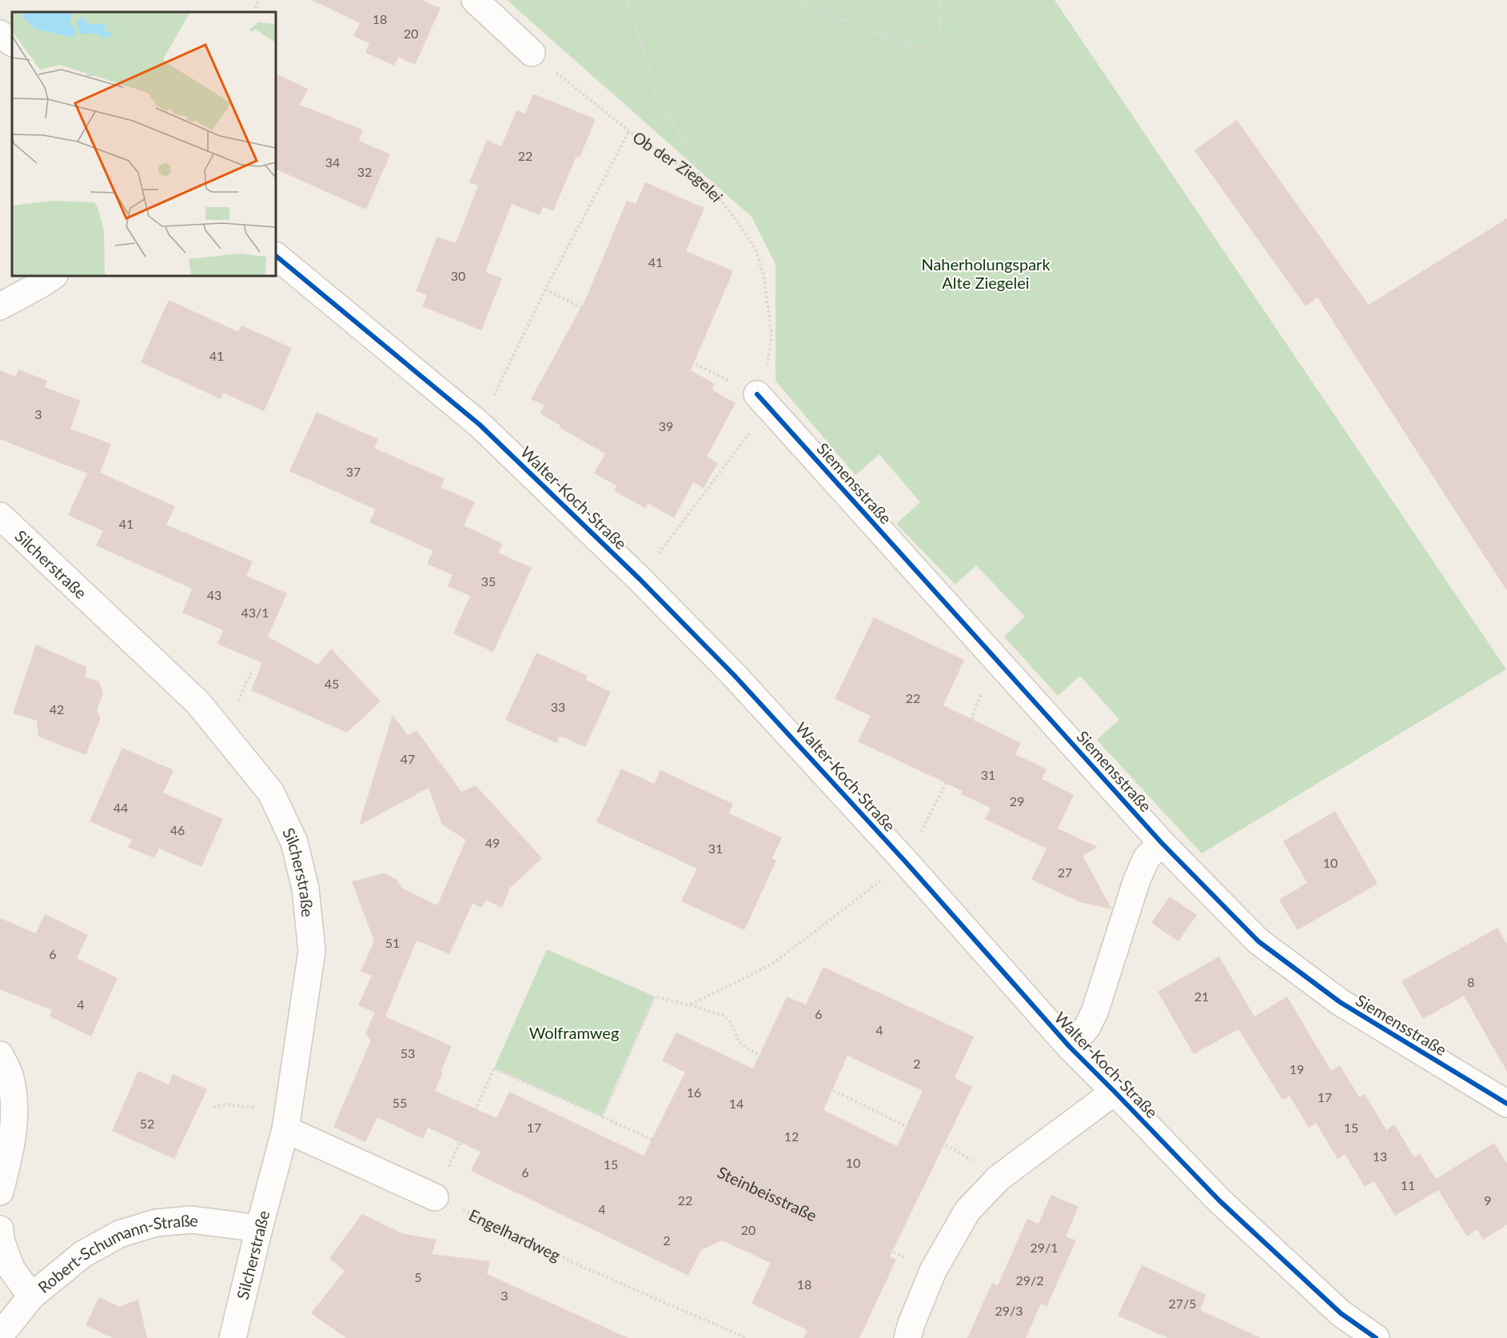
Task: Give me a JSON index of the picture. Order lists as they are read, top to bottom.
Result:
{
  "streets": {
    "street": [
      "Siemensstraße",
      "Walter-Koch-Straße",
      "Silcherstraße",
      "Robert-Schumann-Straße"
    ],
    "path": ["Ob der Ziegelei", "Steinbeisstraße", "Engelhardweg"]
  },
  "crossings": [
    ["Ob der Ziegelei", "Siemensstraße"],
    ["Ob der Ziegelei", "Walter-Koch-Straße"],
    ["Silcherstraße", "Robert-Schumann-Straße"]
  ],
  "parks": ["Naherholungspark Alte Ziegelei", "Wolframweg"],
  "house_numbers": [
    "18",
    "20",
    "22",
    "34",
    "32",
    "41",
    "30",
    "41",
    "3",
    "39",
    "37",
    "41",
    "35",
    "43",
    "43/1",
    "45",
    "22",
    "33",
    "42",
    "47",
    "31",
    "29",
    "44",
    "46",
    "49",
    "31",
    "10",
    "27",
    "51",
    "6",
    "8",
    "21",
    "4",
    "6",
    "4",
    "53",
    "2",
    "19",
    "16",
    "17",
    "55",
    "14",
    "52",
    "17",
    "15",
    "12",
    "13",
    "10",
    "15",
    "6",
    "11",
    "22",
    "9",
    "4",
    "20",
    "2",
    "29/1",
    "5",
    "29/2",
    "18",
    "3",
    "27/5",
    "29/3"
  ]
}
